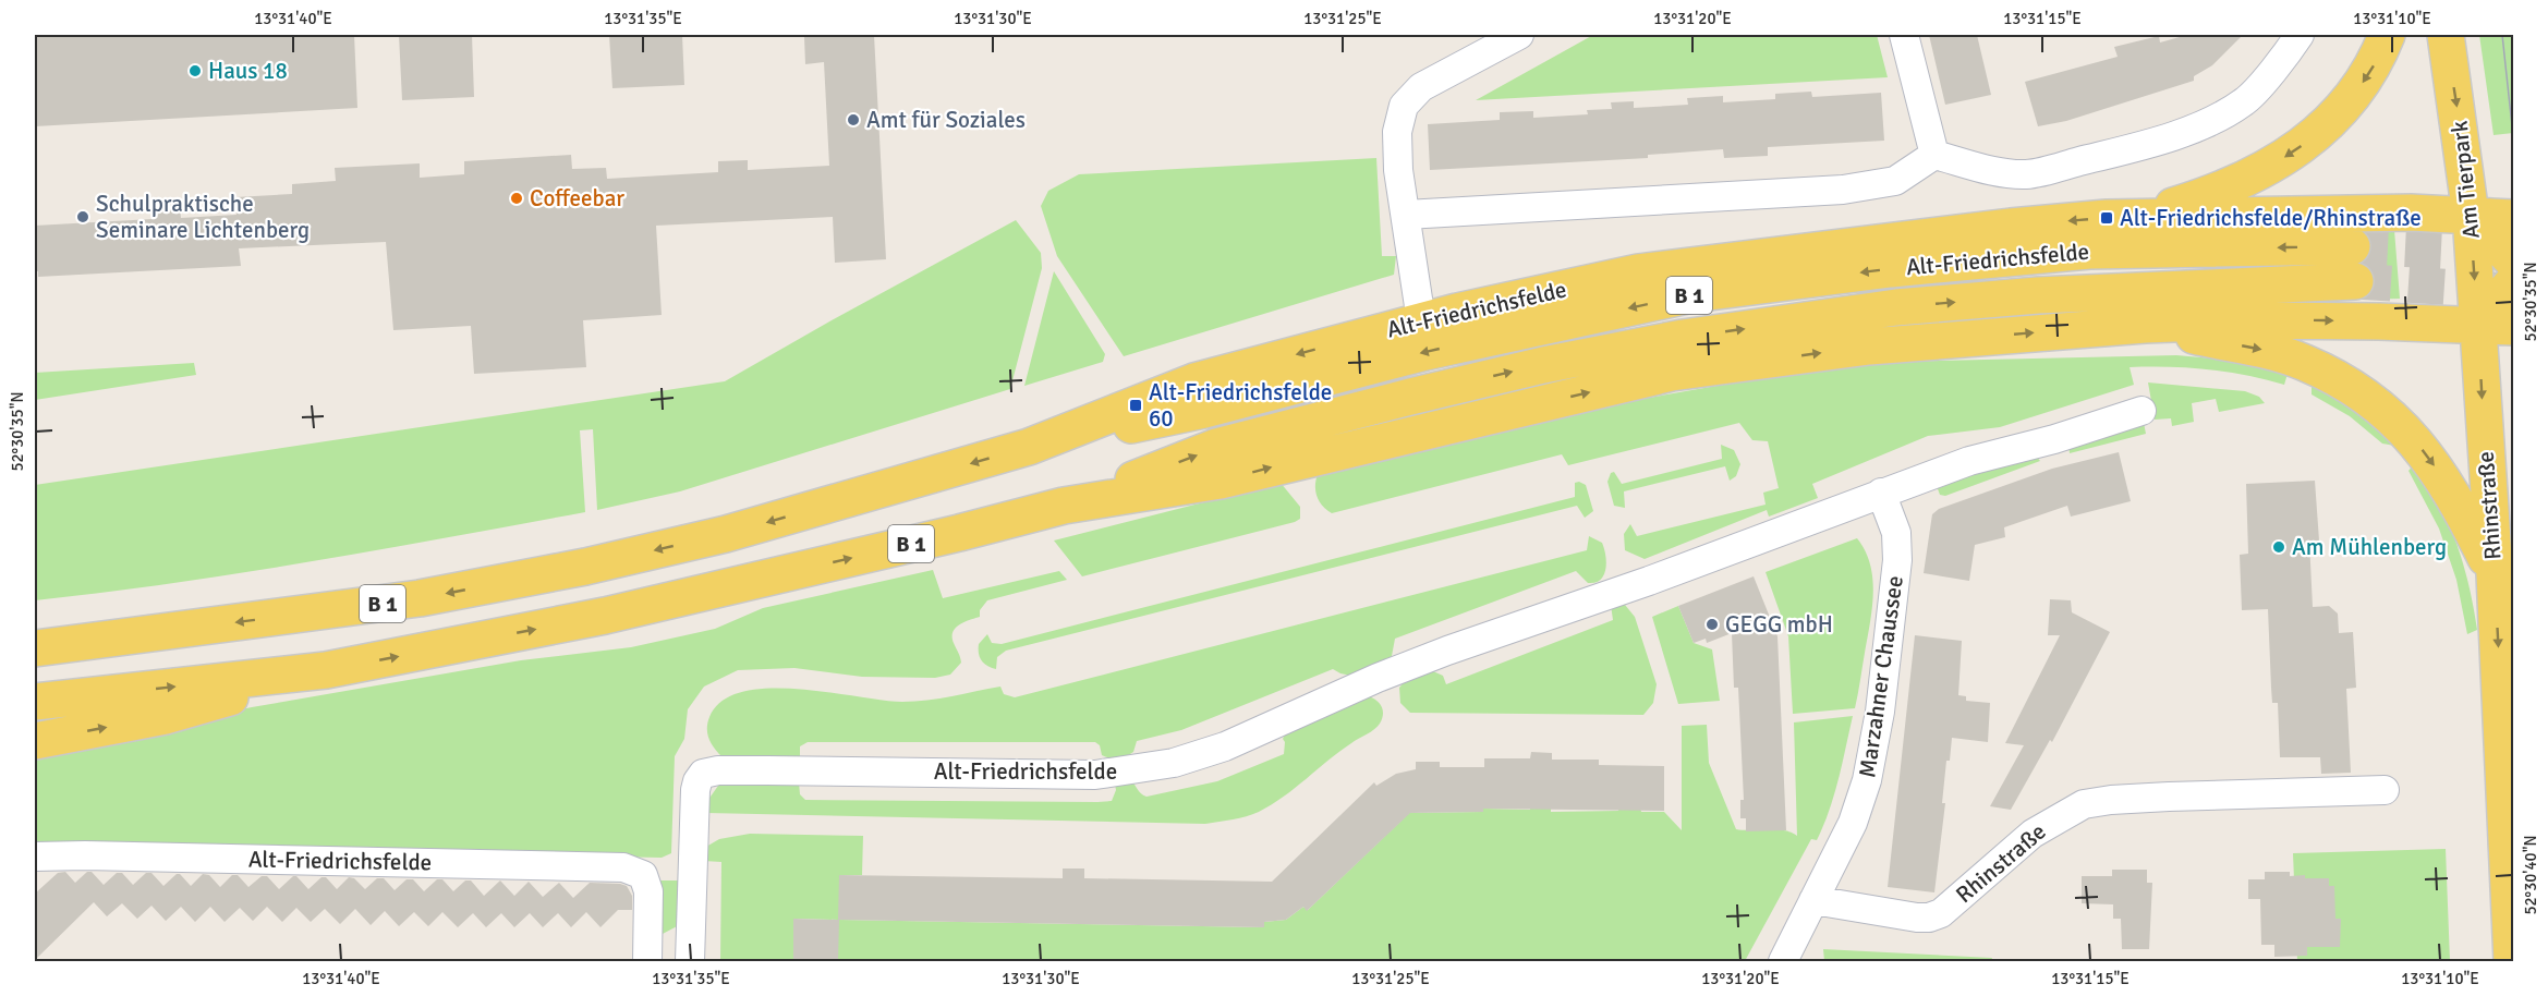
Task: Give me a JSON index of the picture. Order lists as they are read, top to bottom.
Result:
{
  "streets": {
    "main road": [
      "Am Tierpark",
      "Alt-Friedrichsfelde",
      "B 1",
      "Rhinstraße"
    ],
    "street": ["Marzahner Chaussee"]
  },
  "crossings": [
    ["Am Tierpark", "Alt-Friedrichsfelde"],
    ["Am Tierpark", "Rhinstraße"],
    ["Alt-Friedrichsfelde", "B 1"],
    ["Alt-Friedrichsfelde", "Marzahner Chaussee"],
    ["Rhinstraße", "Marzahner Chaussee"]
  ],
  "one_way": ["Am Tierpark", "Rhinstraße"],
  "places": {
    "other": [
      "Haus 18",
      "Amt für Soziales",
      "Coffeebar",
      "Schulpraktische Seminare Lichtenberg",
      "Am Mühlenberg",
      "GEGG mbH"
    ],
    "transit": ["Alt-Friedrichsfelde/Rhinstraße", "Alt-Friedrichsfelde 60"]
  },
  "coordinates": [
    "13°31'40\"E",
    "13°31'35\"E",
    "13°31'30\"E",
    "13°31'25\"E",
    "13°31'20\"E",
    "13°31'15\"E",
    "13°31'10\"E",
    "52°30'35\"N",
    "52°30'40\"N"
  ]
}
